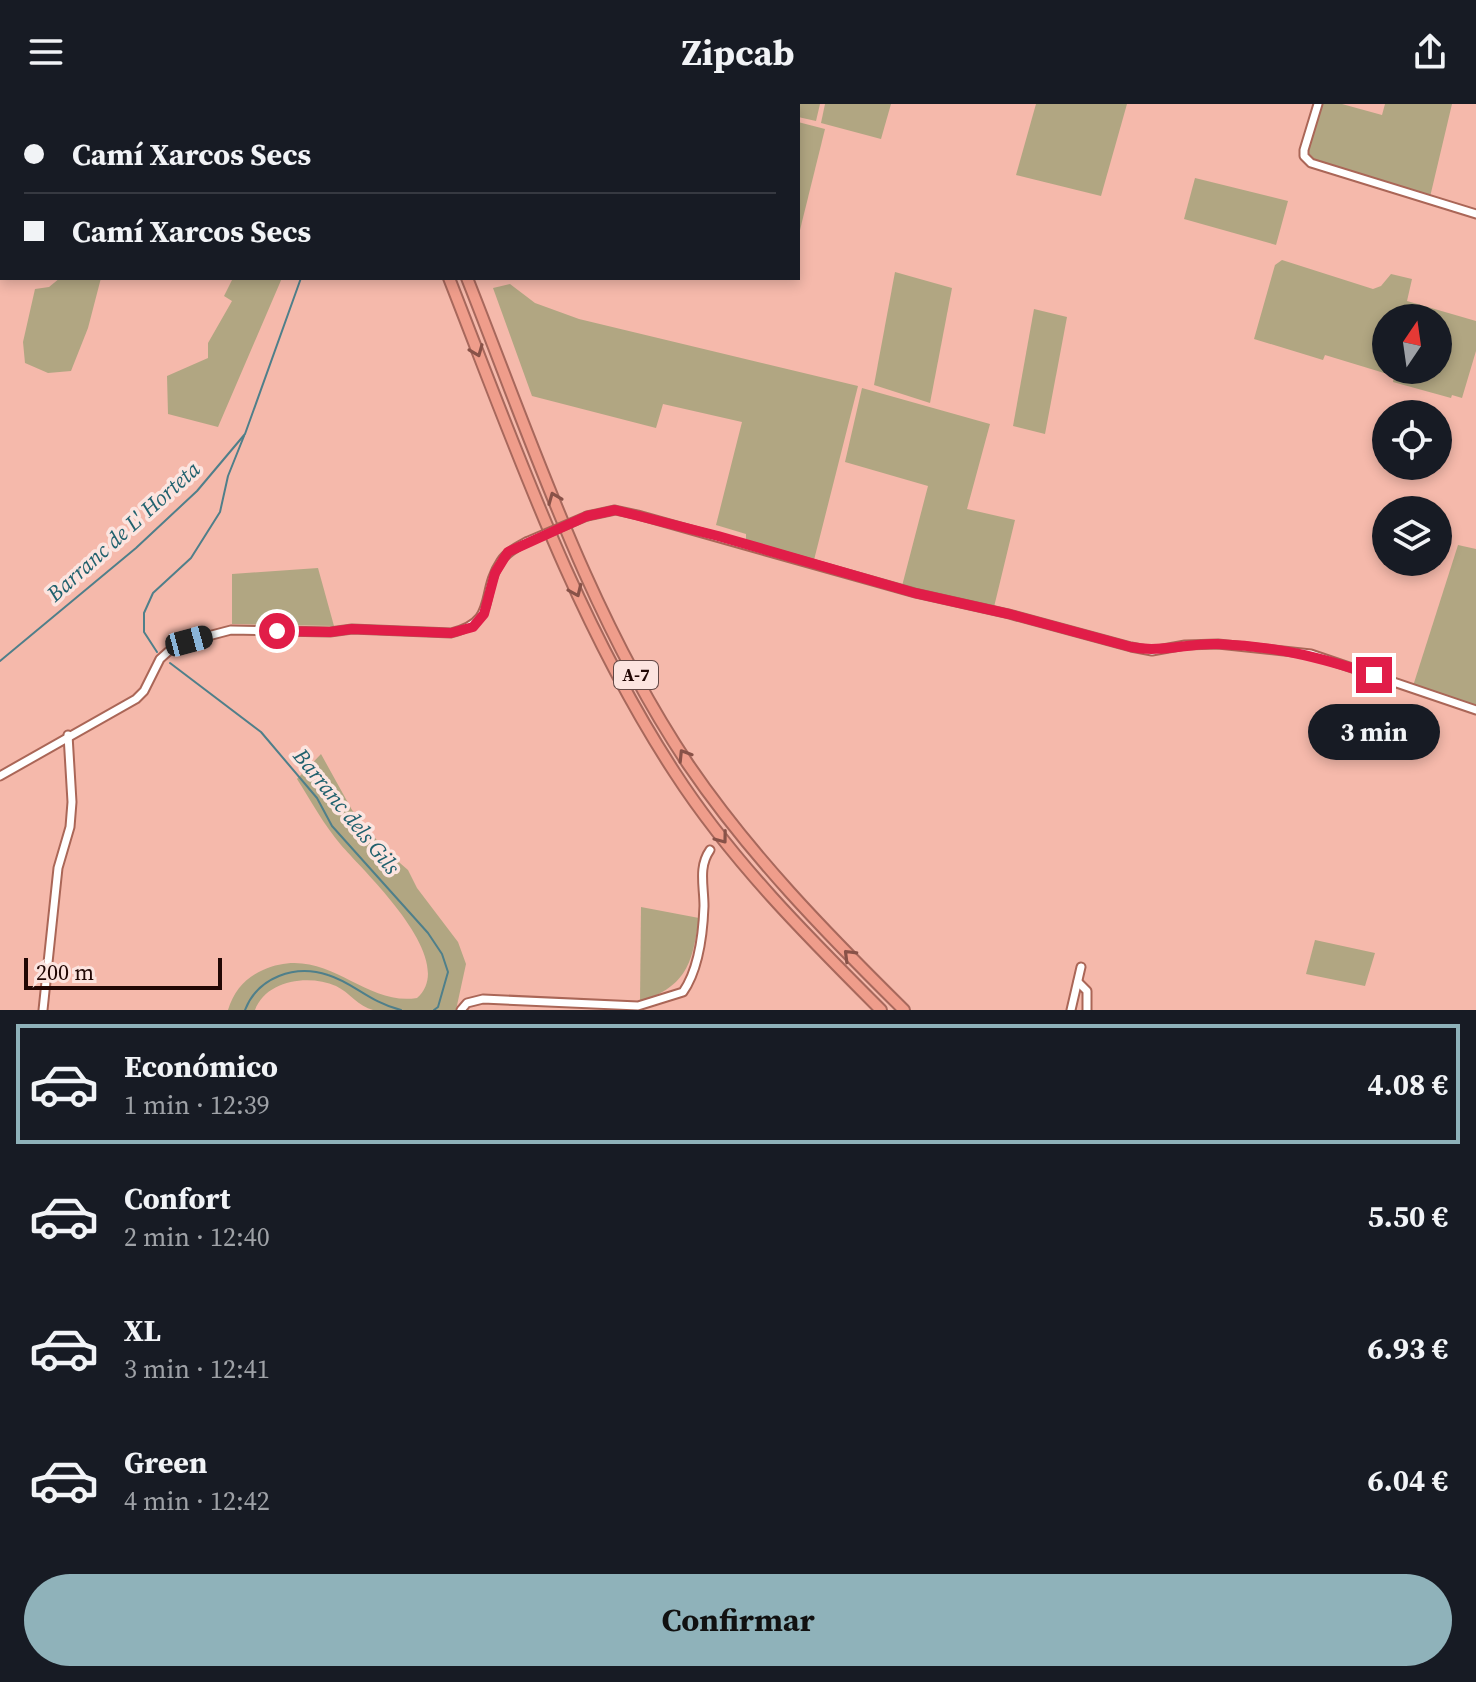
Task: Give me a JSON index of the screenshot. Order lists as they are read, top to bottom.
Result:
{
  "streets": {
    "highway": ["A-7"]
  },
  "water": ["Barranc de L' Horteta", "Barranc dels Gils"],
  "scale_bar": "200 m",
  "north": "top",
  "page": {
    "header": "Zipcab",
    "banner": ["Camí Xarcos Secs", "Camí Xarcos Secs"],
    "bubble": "3 min",
    "scale": "200 m",
    "list": [
      {
        "name": "Económico",
        "note": "1 min · 12:39",
        "value": "4.08 €"
      },
      {
        "name": "Confort",
        "note": "2 min · 12:40",
        "value": "5.50 €"
      },
      {
        "name": "XL",
        "note": "3 min · 12:41",
        "value": "6.93 €"
      },
      {
        "name": "Green",
        "note": "4 min · 12:42",
        "value": "6.04 €"
      }
    ],
    "buttons": "Confirmar"
  }
}
